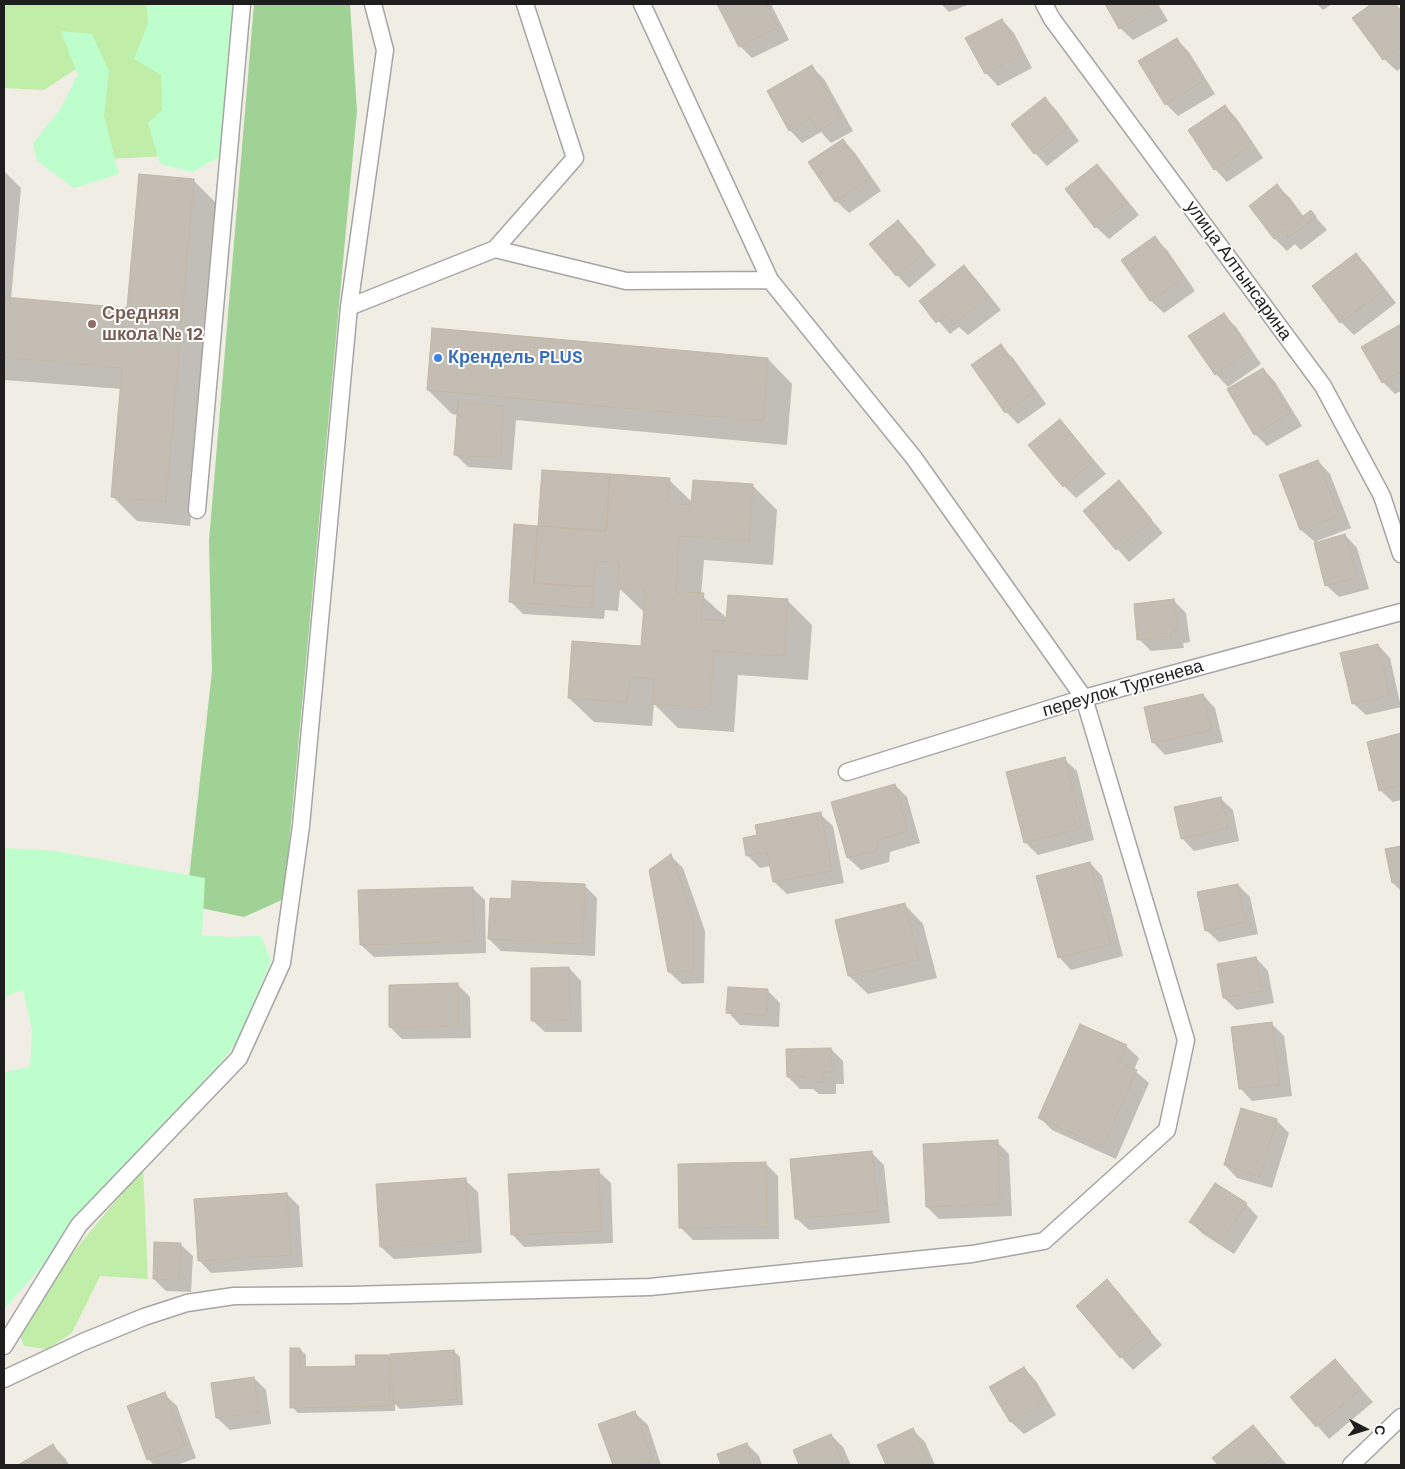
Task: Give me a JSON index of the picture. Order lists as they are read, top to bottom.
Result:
{
  "streets": {
    "lane": ["улица Алтынсарина", "переулок Тургенева"]
  },
  "places": ["Средняя школа № 12", "Крендель PLUS"],
  "north": "right"
}
